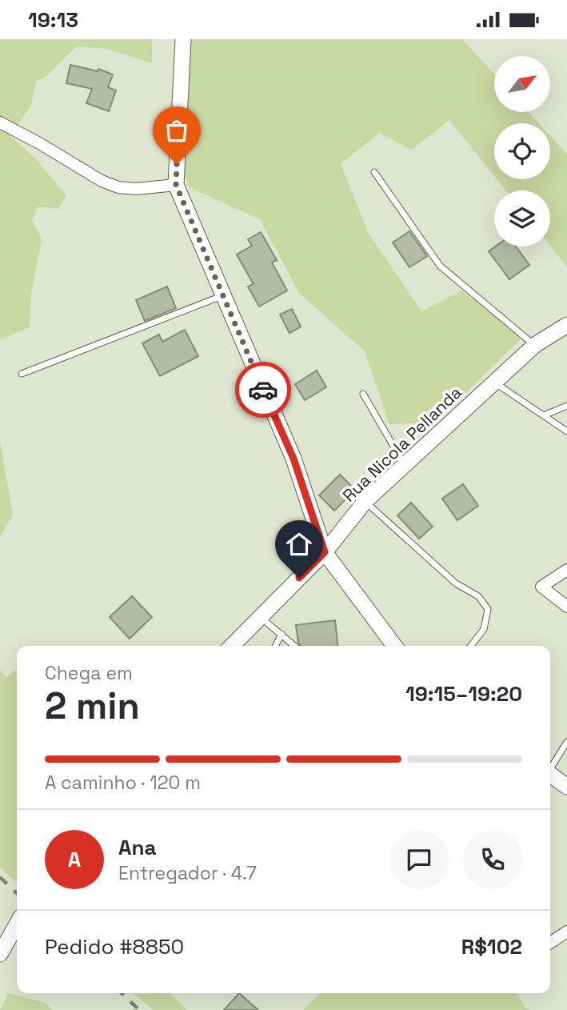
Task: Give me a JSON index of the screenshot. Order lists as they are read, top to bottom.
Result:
{
  "streets": {
    "street": ["Rua Nicola Pellanda"]
  },
  "north": "top right",
  "page": {
    "status": "19:13",
    "heading": ["2 min", "Chega em", "19:15–19:20"],
    "panel": [
      "Ana",
      "Entregador · 4.7",
      "Pedido #8850",
      "R$102"
    ],
    "bar": "A caminho · 120 m",
    "round": "A"
  }
}
